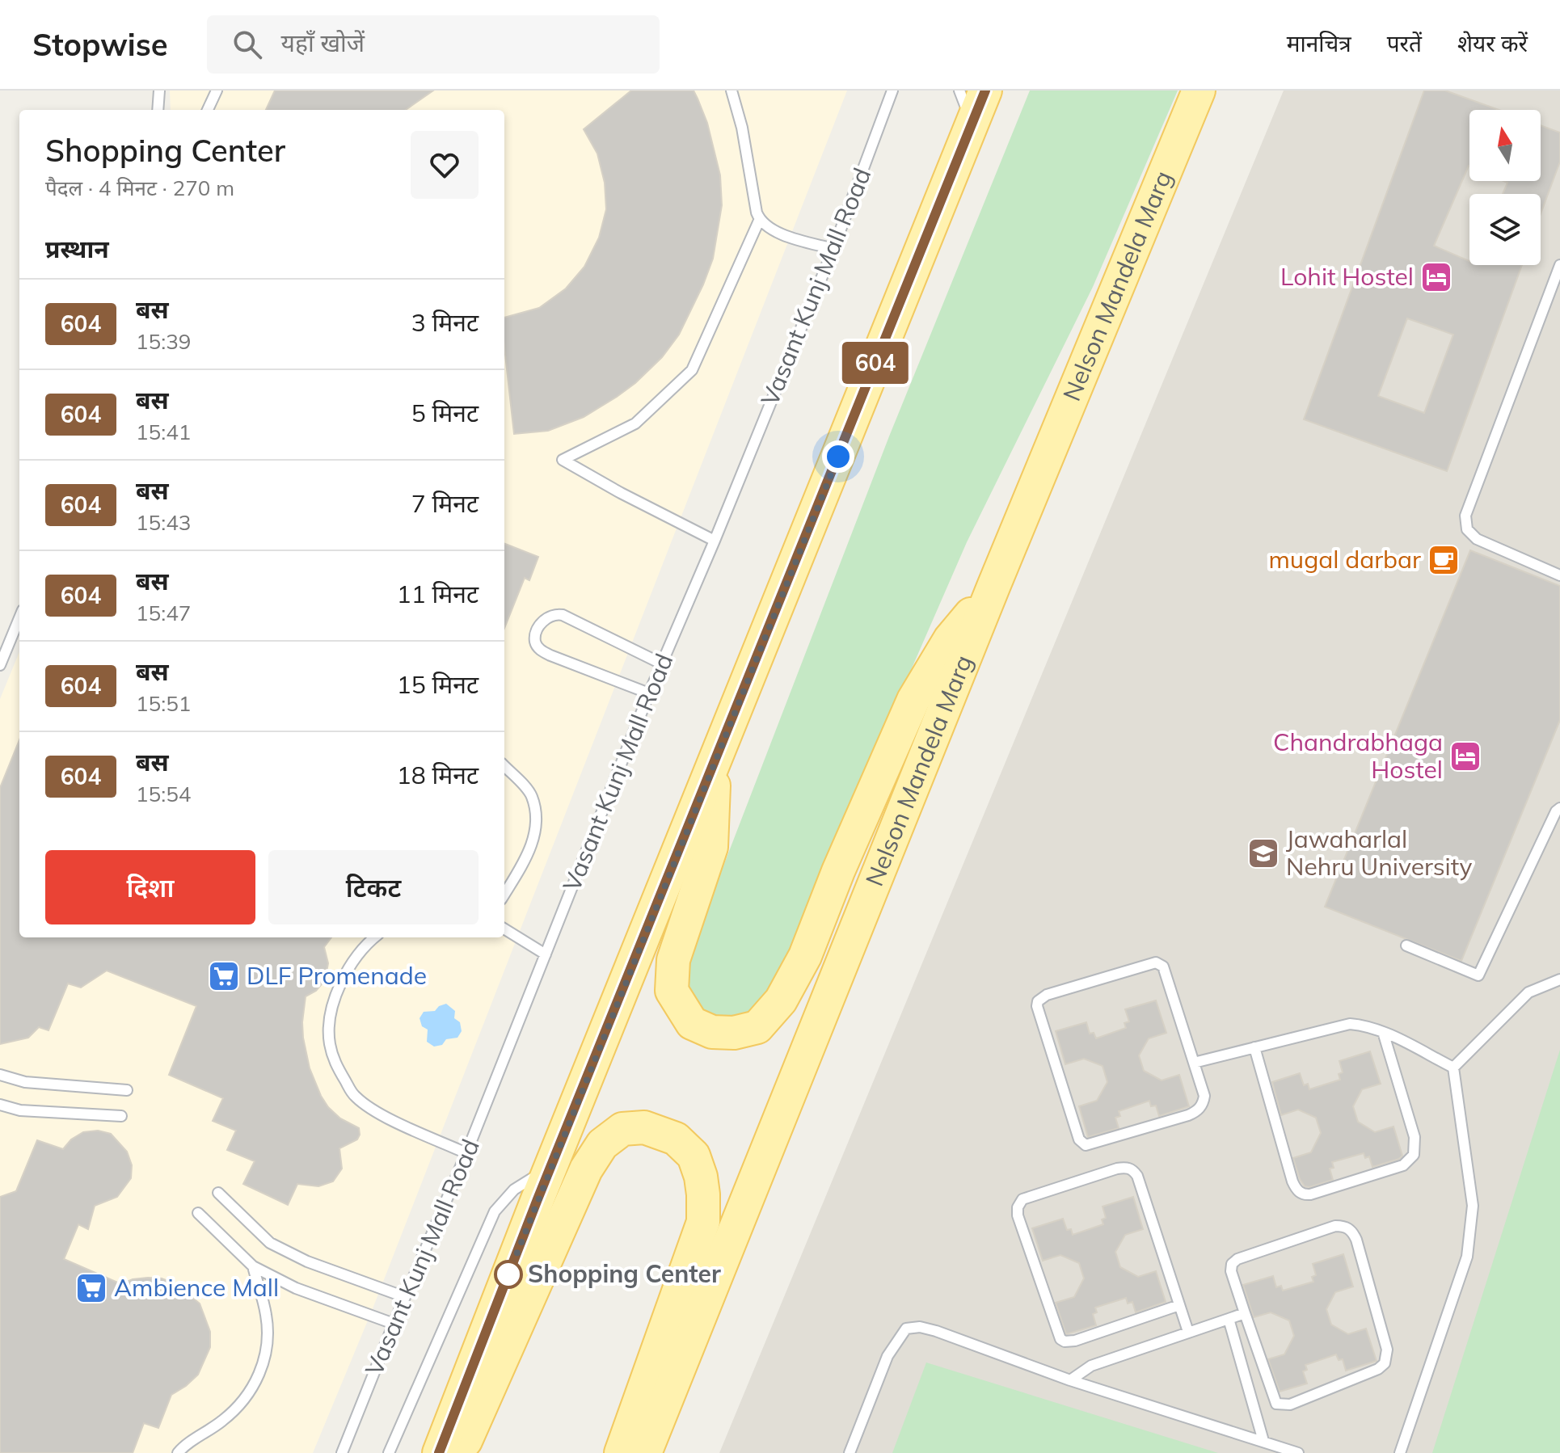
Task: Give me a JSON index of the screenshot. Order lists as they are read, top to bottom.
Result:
{
  "streets": {
    "main road": ["Nelson Mandela Marg"],
    "lane": ["Vasant Kunj Mall Road"]
  },
  "places": {
    "hotel": ["Lohit Hostel", "Chandrabhaga Hostel"],
    "cafe": ["mugal darbar"],
    "school or university": ["Jawaharlal Nehru University"],
    "supermarket": ["DLF Promenade", "Ambience Mall"],
    "other": ["Shopping Center"]
  },
  "lines": ["bus line 604"],
  "north": "top",
  "page": {
    "header": "Stopwise",
    "search": "यहाँ खोजें",
    "nav": ["मानचित्र", "परतें", "शेयर करें"],
    "on_map": "604",
    "heading": [
      ["Shopping Center", "पैदल · 4 मिनट · 270 m"],
      "प्रस्थान"
    ],
    "list": [
      {
        "mark": "604",
        "name": "बस",
        "note": "15:39",
        "value": "3 मिनट"
      },
      {
        "mark": "604",
        "name": "बस",
        "note": "15:41",
        "value": "5 मिनट"
      },
      {
        "mark": "604",
        "name": "बस",
        "note": "15:43",
        "value": "7 मिनट"
      },
      {
        "mark": "604",
        "name": "बस",
        "note": "15:47",
        "value": "11 मिनट"
      },
      {
        "mark": "604",
        "name": "बस",
        "note": "15:51",
        "value": "15 मिनट"
      },
      {
        "mark": "604",
        "name": "बस",
        "note": "15:54",
        "value": "18 मिनट"
      }
    ],
    "buttons": ["दिशा", "टिकट"]
  }
}
